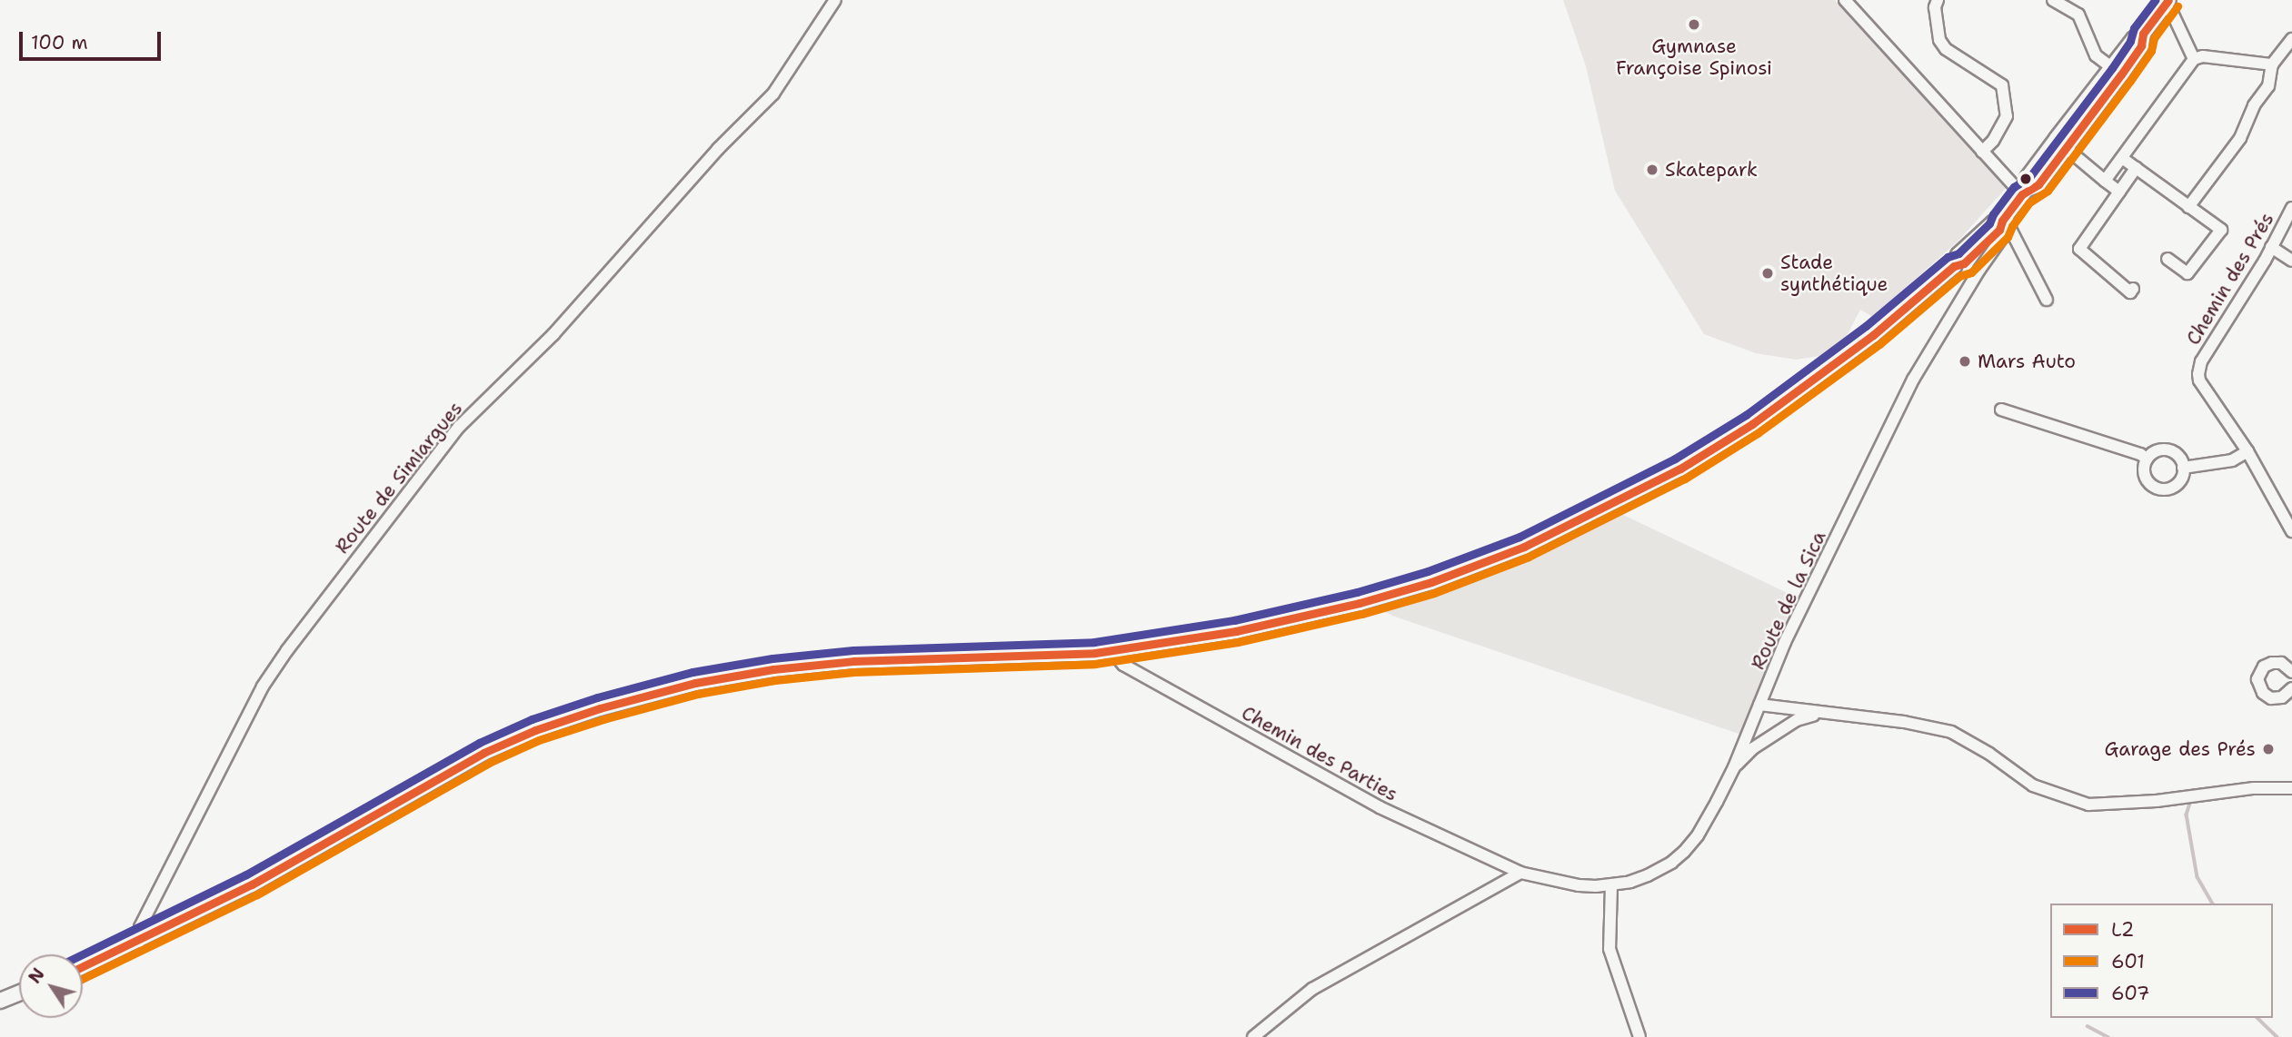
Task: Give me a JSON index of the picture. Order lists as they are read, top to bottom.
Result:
{
  "streets": {
    "street": [
      "Chemin des Prés",
      "Route de Simiargues",
      "Route de la Sica",
      "Chemin des Parties"
    ]
  },
  "crossings": [
    ["Route de la Sica", "Chemin des Parties"]
  ],
  "places": [
    "Gymnase Françoise Spinosi",
    "Skatepark",
    "Stade synthétique",
    "Mars Auto",
    "Garage des Prés"
  ],
  "lines": ["transit line L2", "transit line 607", "transit line 601"],
  "legend": ["L2", "601", "607"],
  "scale_bar": "100 m",
  "north": "top left"
}
